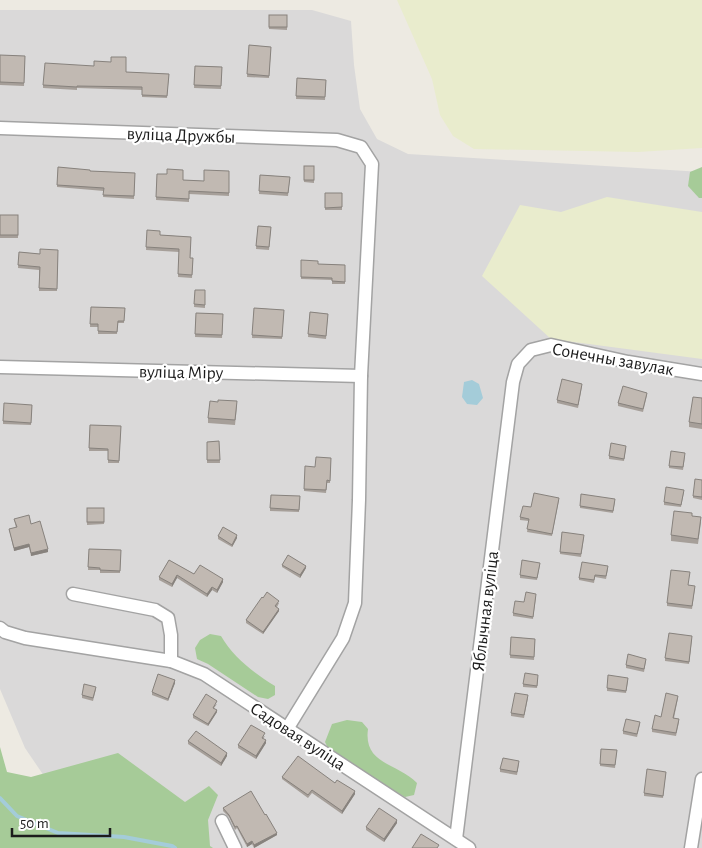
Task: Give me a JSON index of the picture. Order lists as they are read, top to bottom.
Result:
{
  "streets": {
    "street": [
      "вуліца Дружбы",
      "Сонечны завулак",
      "вуліца Міру",
      "Яблычная вуліца",
      "Садовая вуліца"
    ]
  },
  "crossings": [
    ["вуліца Дружбы", "вуліца Міру"],
    ["Сонечны завулак", "Яблычная вуліца"],
    ["Яблычная вуліца", "Садовая вуліца"]
  ],
  "scale_bar": "50 m"
}
